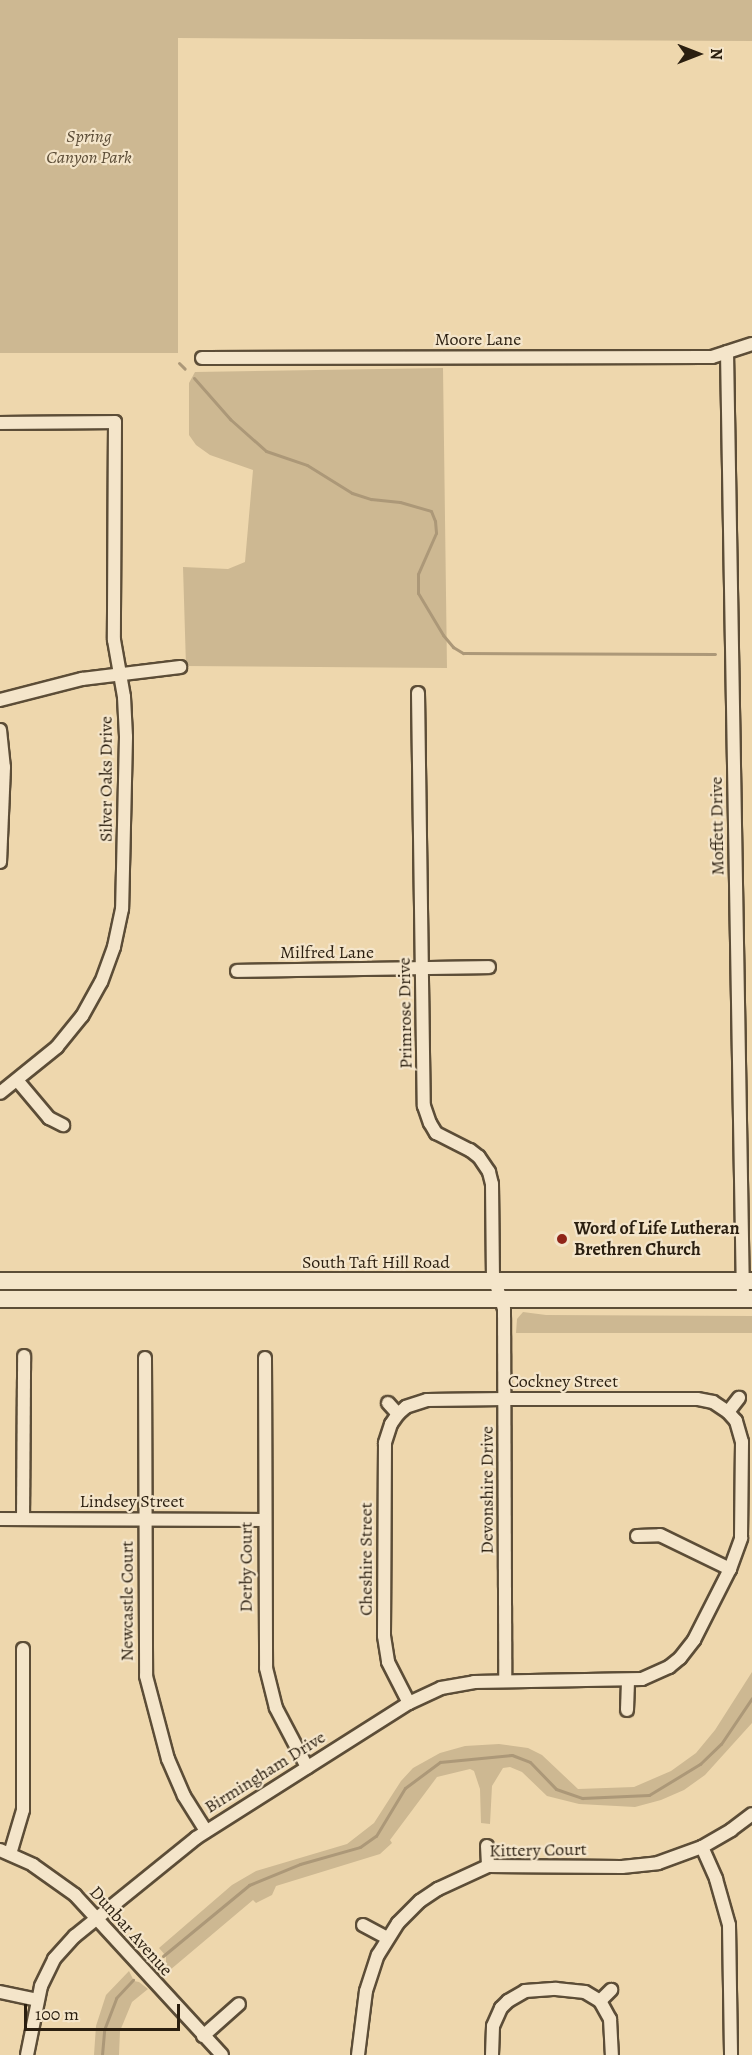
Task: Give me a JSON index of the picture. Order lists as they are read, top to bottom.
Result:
{
  "streets": {
    "main road": ["South Taft Hill Road"],
    "street": [
      "Moore Lane",
      "Silver Oaks Drive",
      "Moffett Drive",
      "Milfred Lane",
      "Primrose Drive",
      "Cockney Street",
      "Devonshire Drive",
      "Lindsey Street",
      "Cheshire Street",
      "Derby Court",
      "Newcastle Court",
      "Birmingham Drive",
      "Kittery Court",
      "Dunbar Avenue"
    ]
  },
  "crossings": [
    ["Moore Lane", "Moffett Drive"],
    ["Moffett Drive", "South Taft Hill Road"],
    ["Milfred Lane", "Primrose Drive"],
    ["Primrose Drive", "South Taft Hill Road"],
    ["Primrose Drive", "Devonshire Drive"],
    ["South Taft Hill Road", "Devonshire Drive"],
    ["Cockney Street", "Devonshire Drive"],
    ["Cockney Street", "Cheshire Street"],
    ["Cockney Street", "Birmingham Drive"],
    ["Devonshire Drive", "Birmingham Drive"],
    ["Lindsey Street", "Derby Court"],
    ["Lindsey Street", "Newcastle Court"],
    ["Cheshire Street", "Birmingham Drive"],
    ["Derby Court", "Birmingham Drive"],
    ["Newcastle Court", "Birmingham Drive"],
    ["Birmingham Drive", "Dunbar Avenue"]
  ],
  "parks": ["Spring Canyon Park"],
  "places": ["Word of Life Lutheran Brethren Church"],
  "scale_bar": "100 m",
  "north": "right"
}
